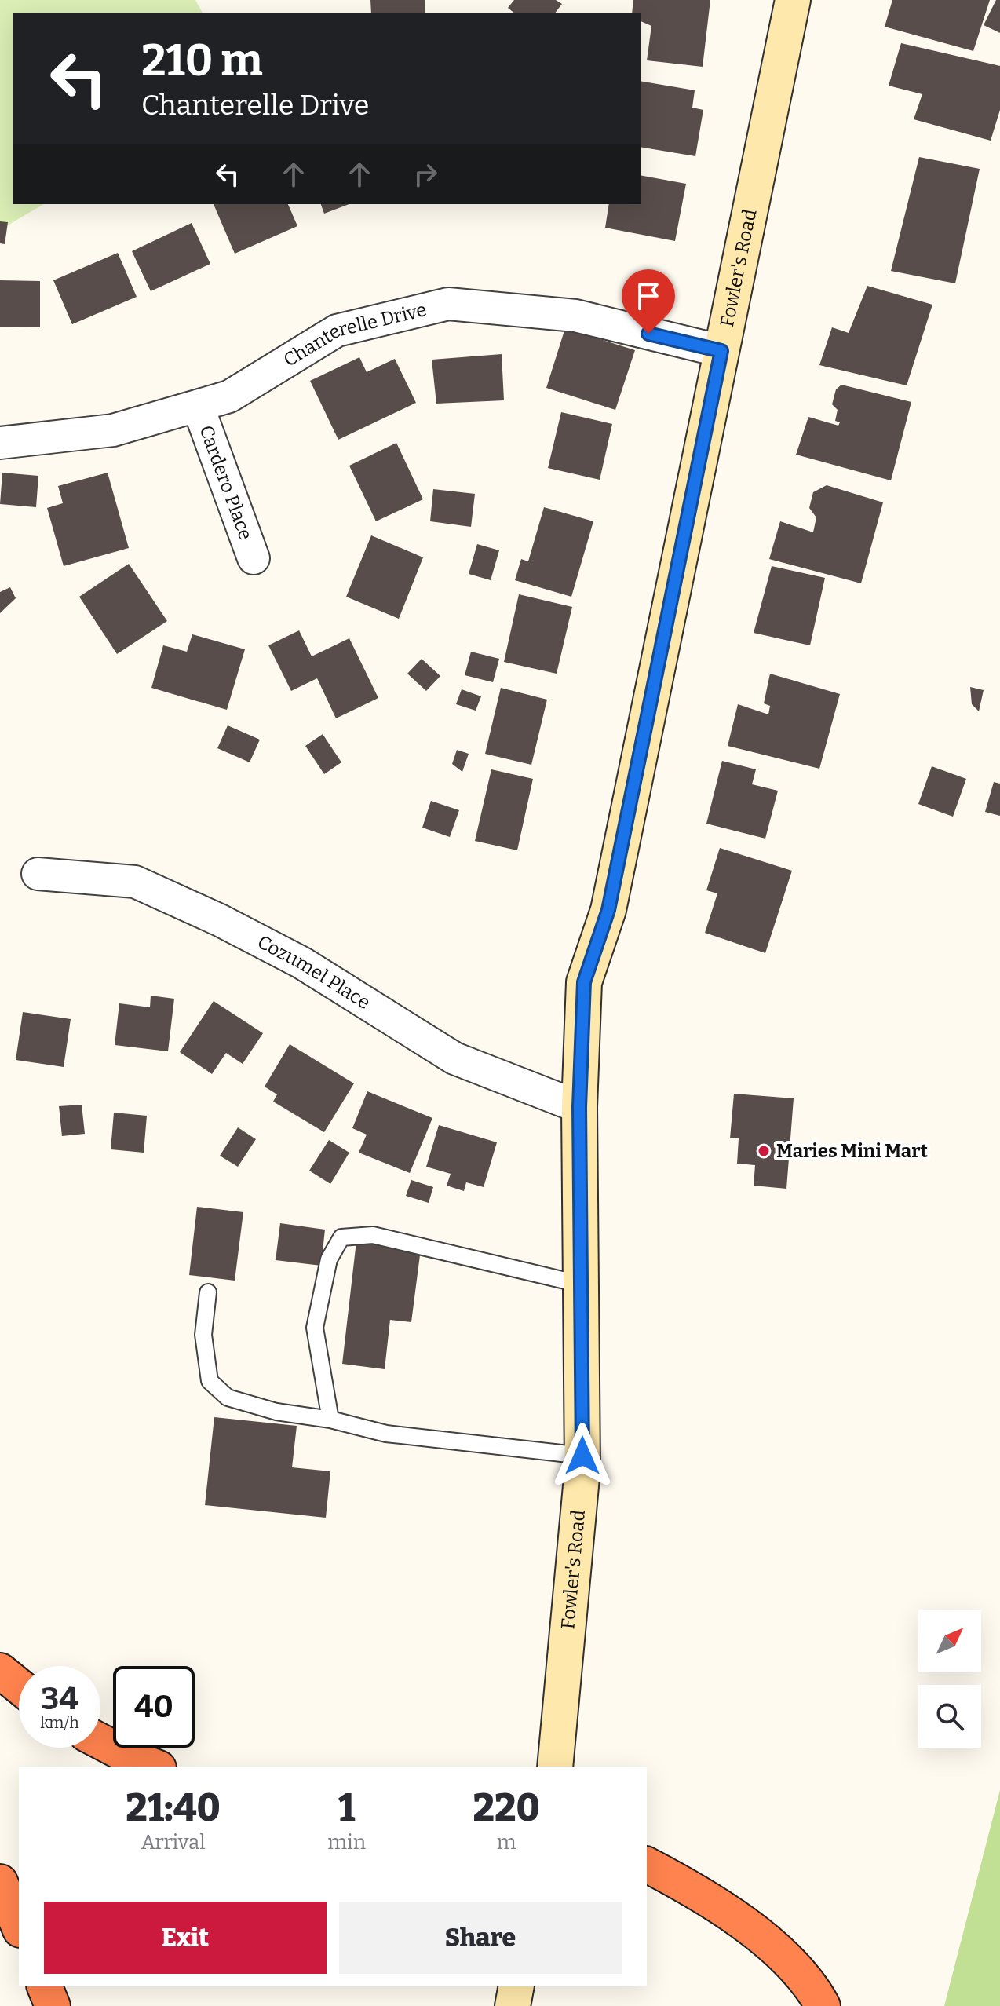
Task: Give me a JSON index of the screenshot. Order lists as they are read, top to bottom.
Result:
{
  "streets": {
    "street": [
      "Fowler's Road",
      "Chanterelle Drive",
      "Cardero Place",
      "Cozumel Place"
    ]
  },
  "crossings": [
    ["Fowler's Road", "Chanterelle Drive"],
    ["Fowler's Road", "Cozumel Place"],
    ["Chanterelle Drive", "Cardero Place"]
  ],
  "places": ["Maries Mini Mart"],
  "north": "top right",
  "page": {
    "turn": ["210 m", "Chanterelle Drive"],
    "speed": "34 km/h",
    "limit": "40",
    "eta": [
      "21:40",
      "Arrival",
      "1",
      "min",
      "220",
      "m"
    ],
    "buttons": ["Exit", "Share"]
  }
}
